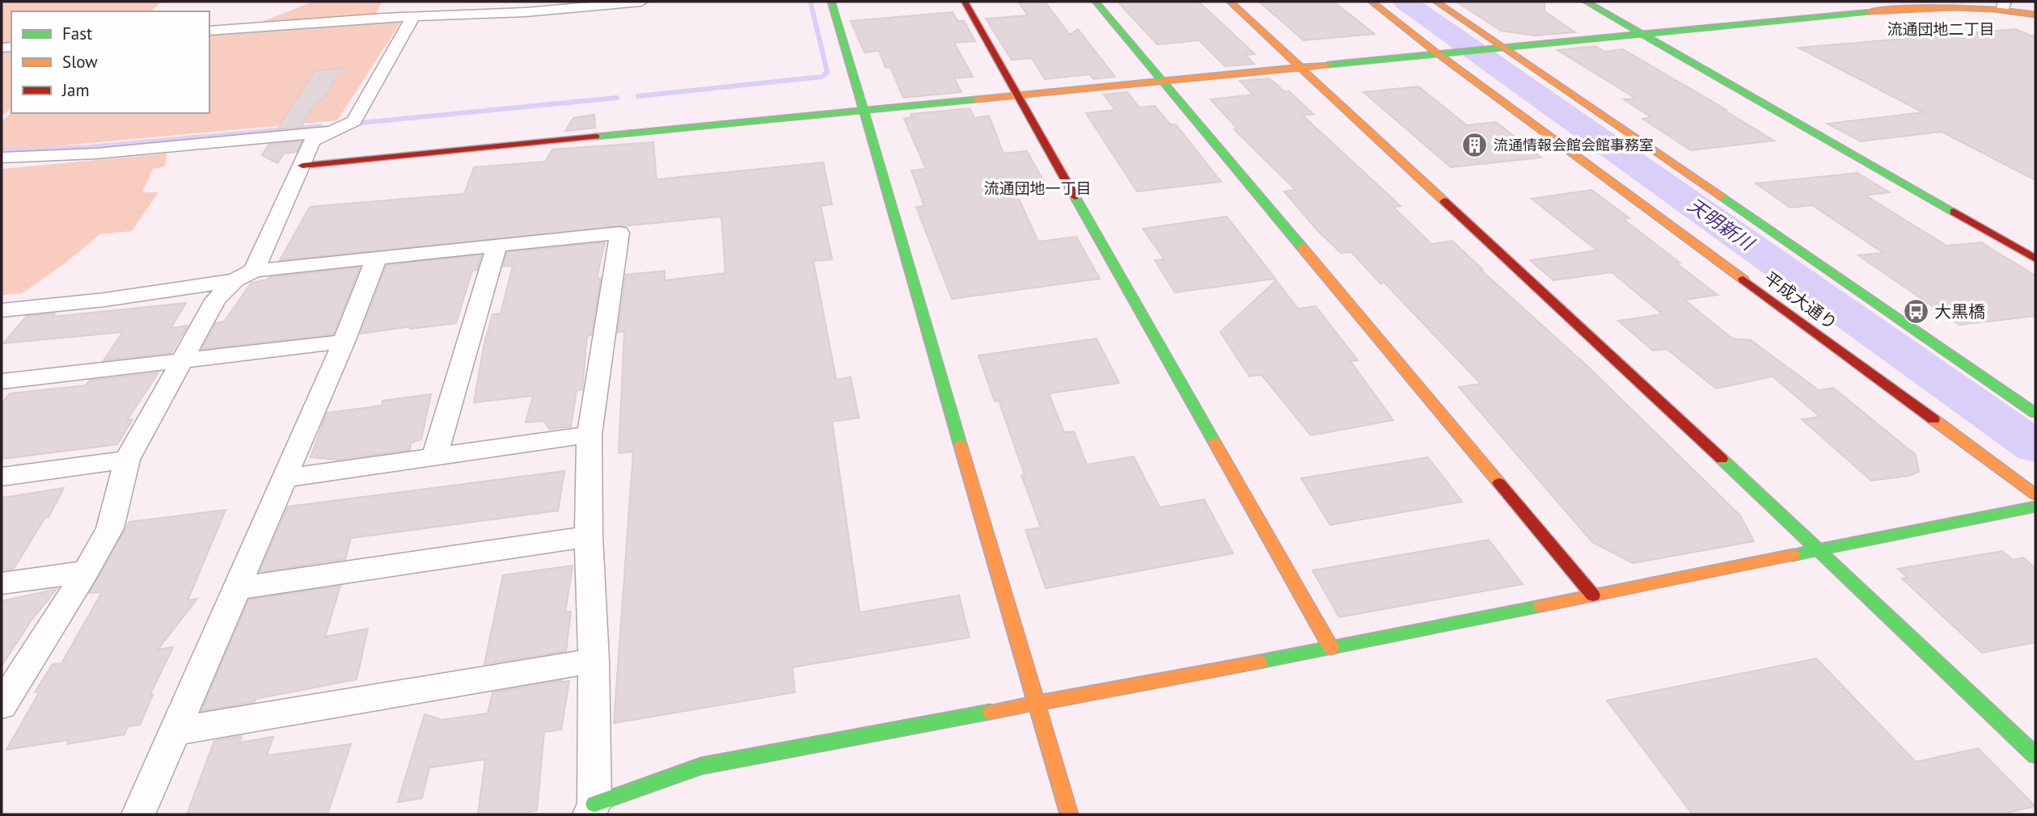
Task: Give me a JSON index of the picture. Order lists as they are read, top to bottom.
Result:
{
  "streets": {
    "street": ["平成大通り"]
  },
  "districts": ["流通団地二丁目", "流通団地一丁目"],
  "water": ["天明新川"],
  "places": {
    "building": ["流通情報会館会館事務室"],
    "bus stop": ["大黒橋"]
  },
  "legend": ["Fast", "Slow", "Jam"]
}
